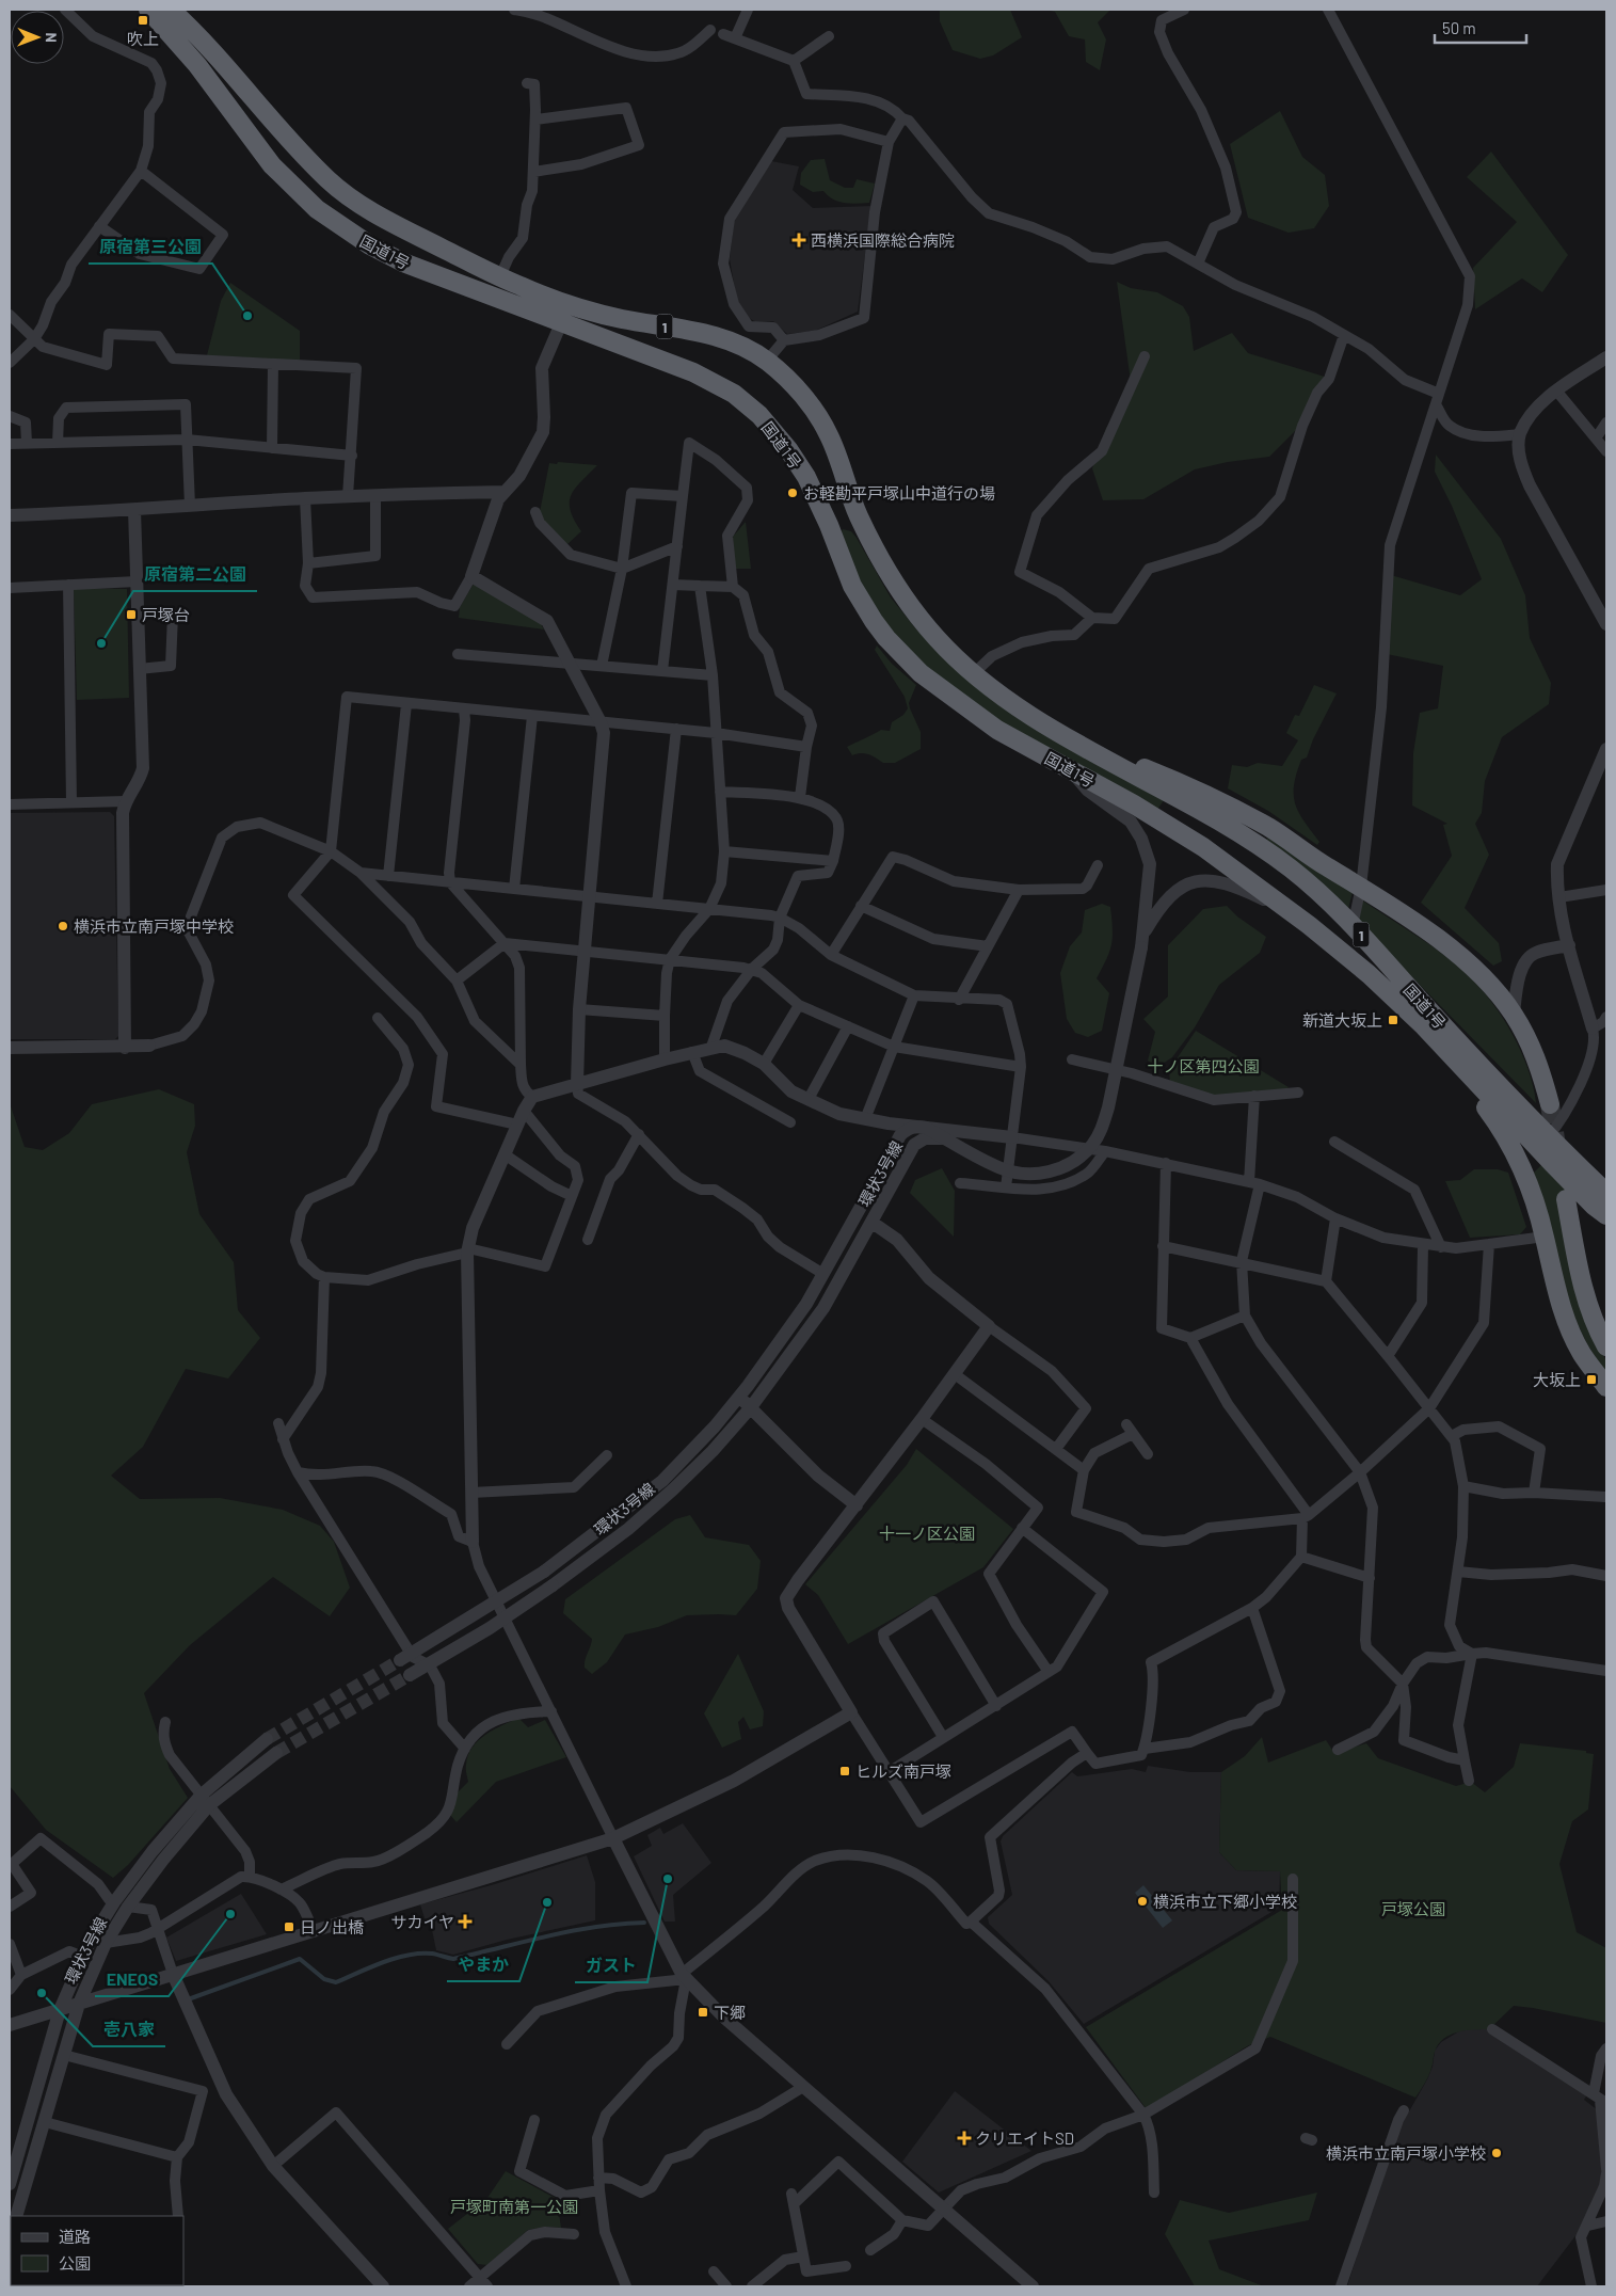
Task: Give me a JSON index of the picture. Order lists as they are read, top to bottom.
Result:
{
  "streets": {
    "highway": ["国道1号", "1"],
    "street": ["環状3号線"]
  },
  "parks": [
    "十ノ区第四公園",
    "十一ノ区公園",
    "戸塚公園",
    "戸塚町南第一公園"
  ],
  "places": {
    "transit": [
      "吹上",
      "戸塚台",
      "新道大坂上",
      "大坂上",
      "ヒルズ南戸塚",
      "日ノ出橋",
      "下郷"
    ],
    "health": ["西横浜国際総合病院", "サカイヤ", "クリエイトSD"],
    "other": [
      "原宿第三公園",
      "お軽勘平戸塚山中道行の場",
      "原宿第二公園",
      "横浜市立南戸塚中学校",
      "ガスト",
      "横浜市立下郷小学校",
      "やまか",
      "ENEOS",
      "壱八家",
      "横浜市立南戸塚小学校"
    ]
  },
  "legend": ["道路", "公園"],
  "scale_bar": "50 m",
  "north": "right"
}
